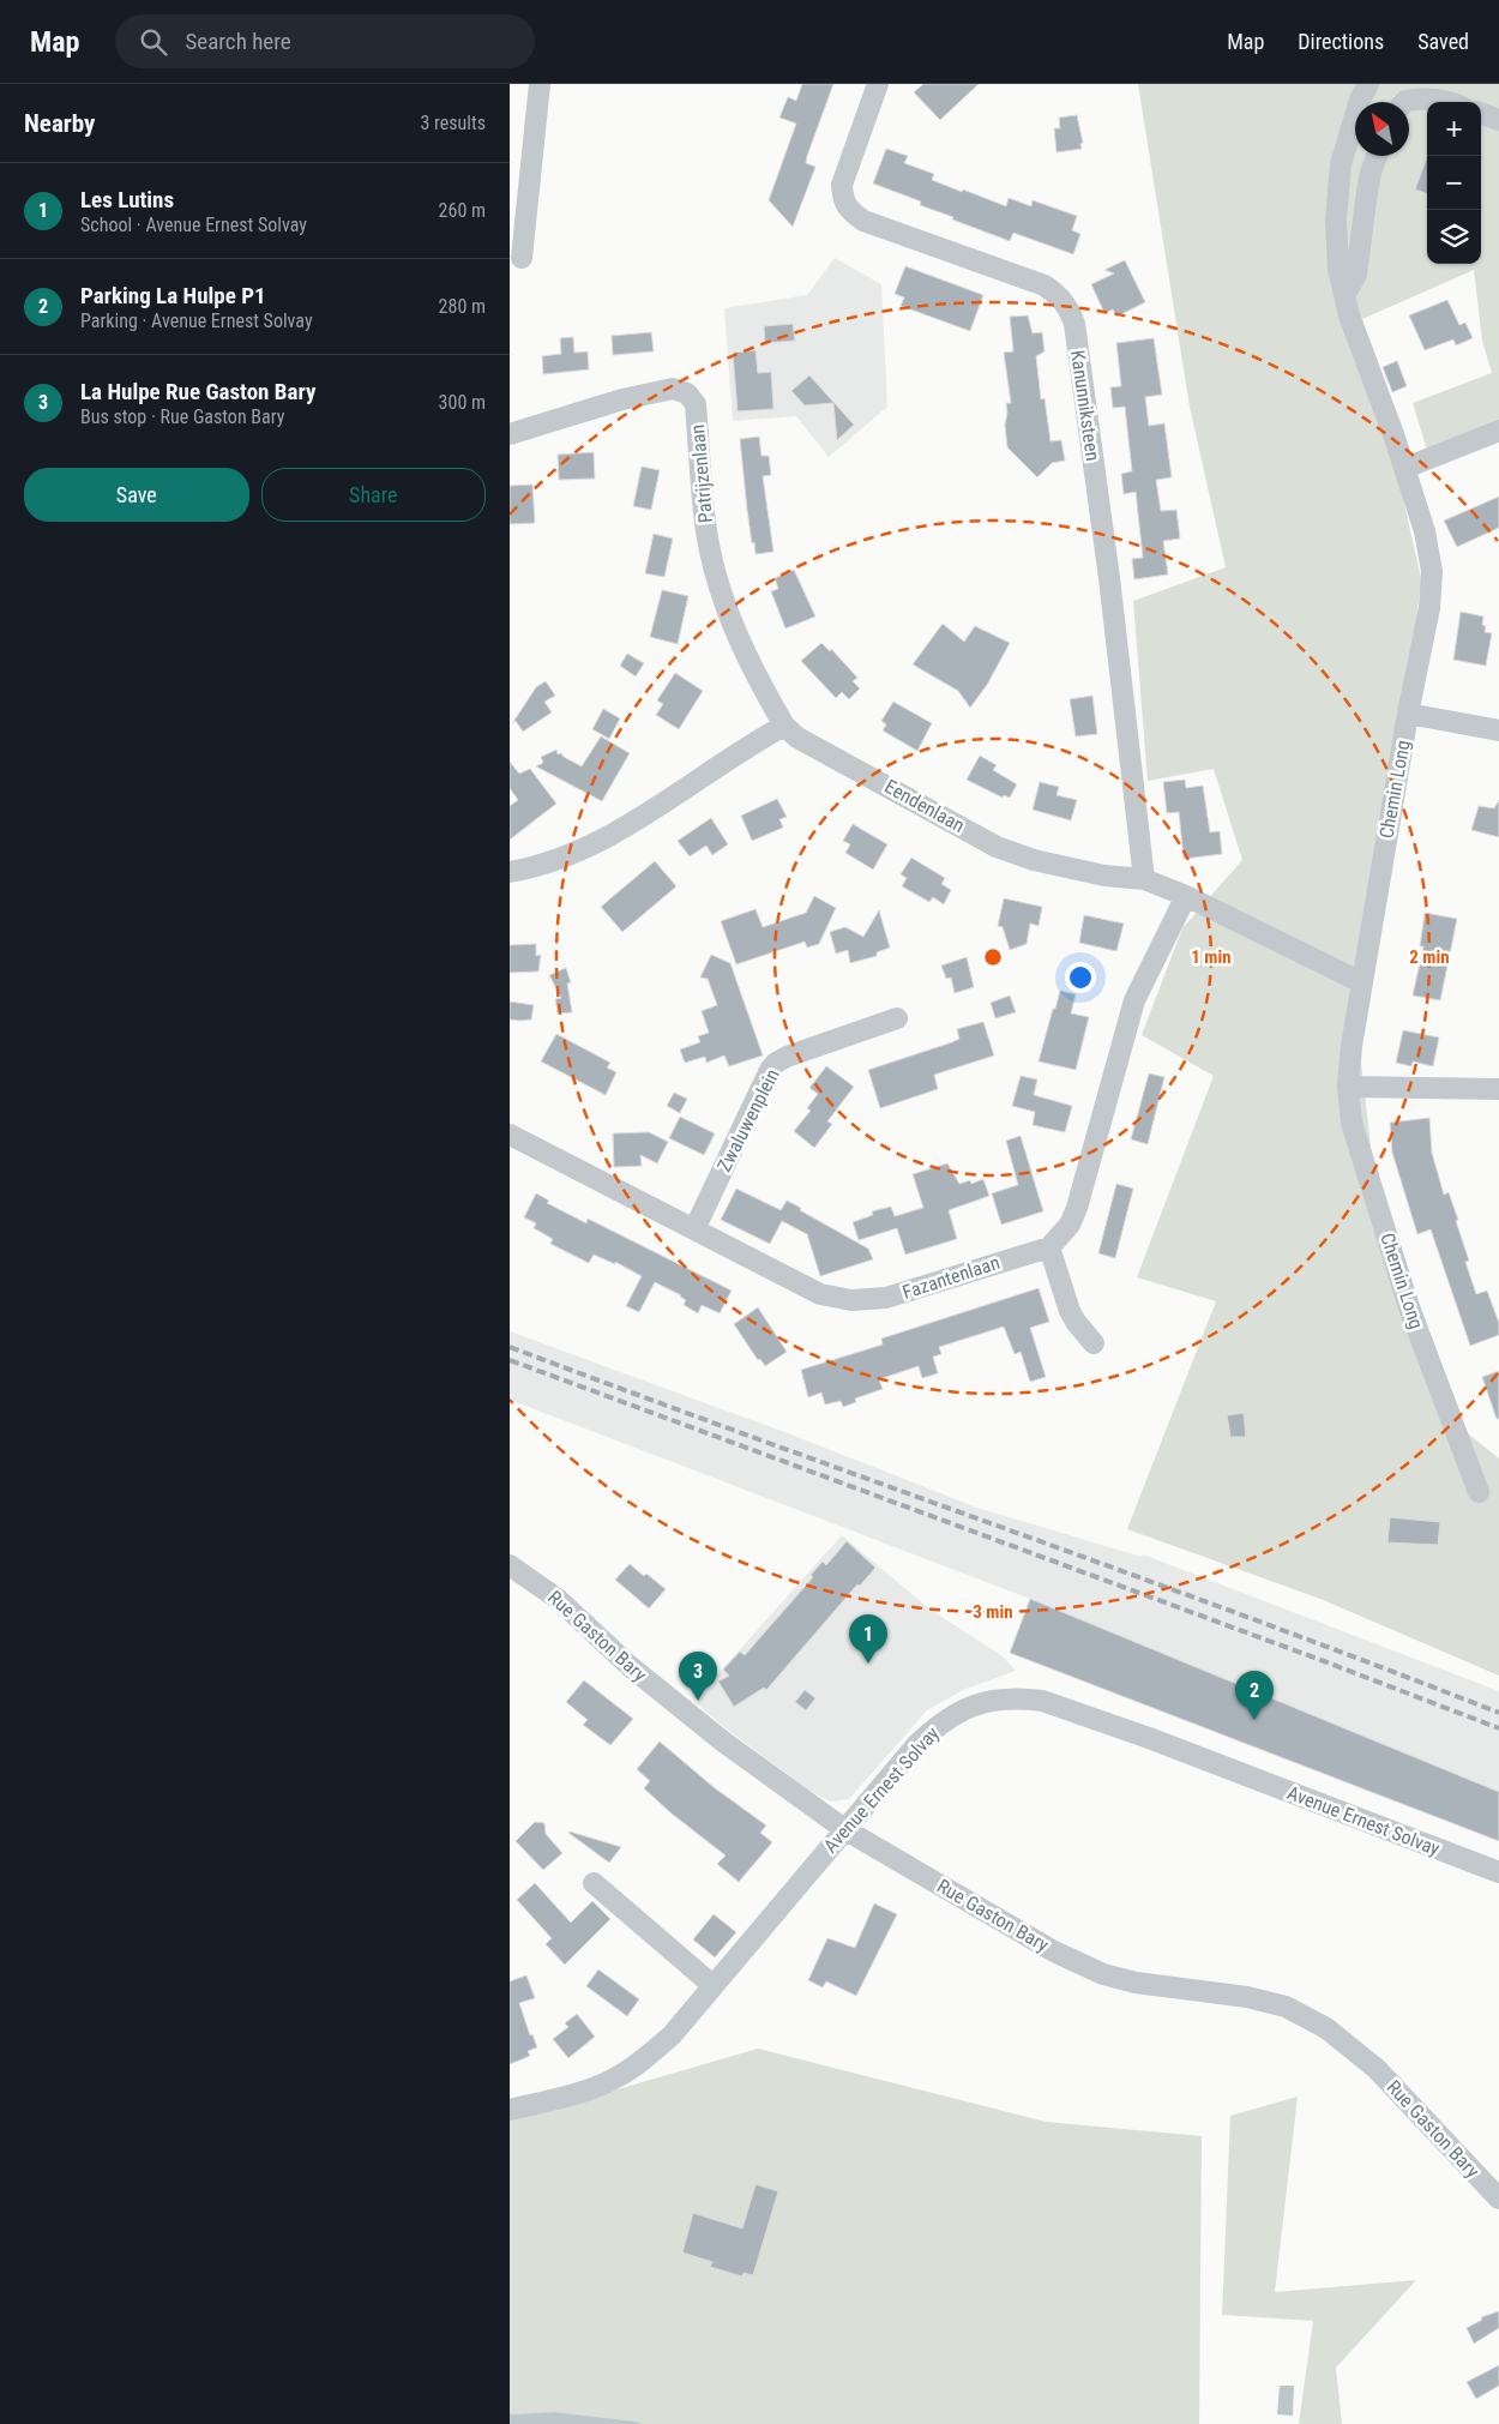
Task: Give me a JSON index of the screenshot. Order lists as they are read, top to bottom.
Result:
{
  "streets": {
    "street": [
      "Kanunniksteen",
      "Patrijzenlaan",
      "Chemin Long",
      "Eendenlaan",
      "Zwaluwenplein",
      "Fazantenlaan",
      "Rue Gaston Bary",
      "Avenue Ernest Solvay"
    ]
  },
  "crossings": [
    ["Kanunniksteen", "Eendenlaan"],
    ["Patrijzenlaan", "Eendenlaan"],
    ["Chemin Long", "Eendenlaan"],
    ["Zwaluwenplein", "Fazantenlaan"],
    ["Rue Gaston Bary", "Avenue Ernest Solvay"]
  ],
  "north": "top left",
  "page": {
    "header": "Map",
    "search": "Search here",
    "nav": ["Map", "Directions", "Saved"],
    "heading": ["Nearby", "3 results"],
    "map_buttons": ["+", "−"],
    "list": [
      {
        "mark": "1",
        "name": "Les Lutins",
        "note": "School · Avenue Ernest Solvay",
        "value": "260 m"
      },
      {
        "mark": "2",
        "name": "Parking La Hulpe P1",
        "note": "Parking · Avenue Ernest Solvay",
        "value": "280 m"
      },
      {
        "mark": "3",
        "name": "La Hulpe Rue Gaston Bary",
        "note": "Bus stop · Rue Gaston Bary",
        "value": "300 m"
      }
    ],
    "buttons": ["Save", "Share"],
    "pins": ["1", "3", "2"]
  },
  "rings": ["1 min", "2 min", "3 min"]
}
